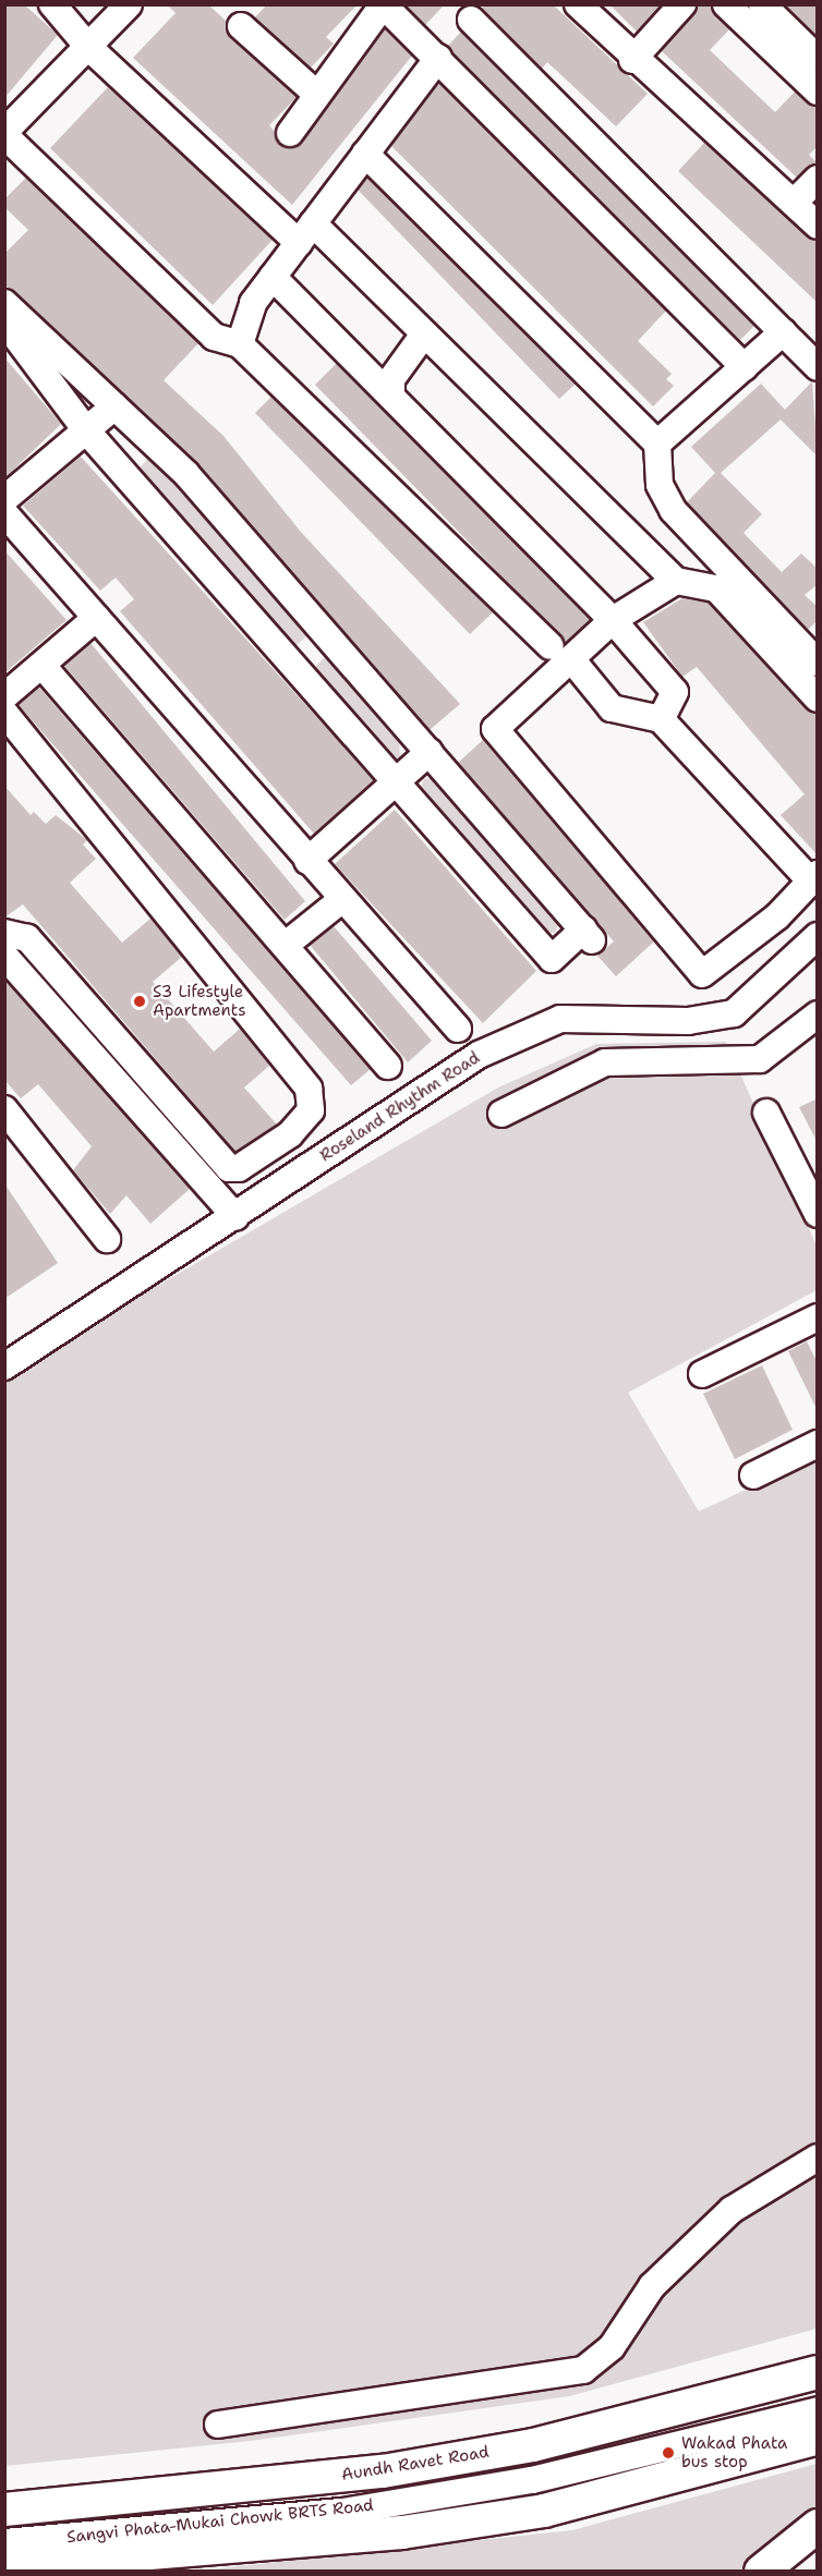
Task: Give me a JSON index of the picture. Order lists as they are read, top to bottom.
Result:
{
  "streets": {
    "main road": ["Aundh Ravet Road"],
    "street": ["Roseland Rhythm Road", "Sangvi Phata-Mukai Chowk BRTS Road"]
  },
  "places": ["S3 Lifestyle Apartments", "Wakad Phata bus stop"]
}
